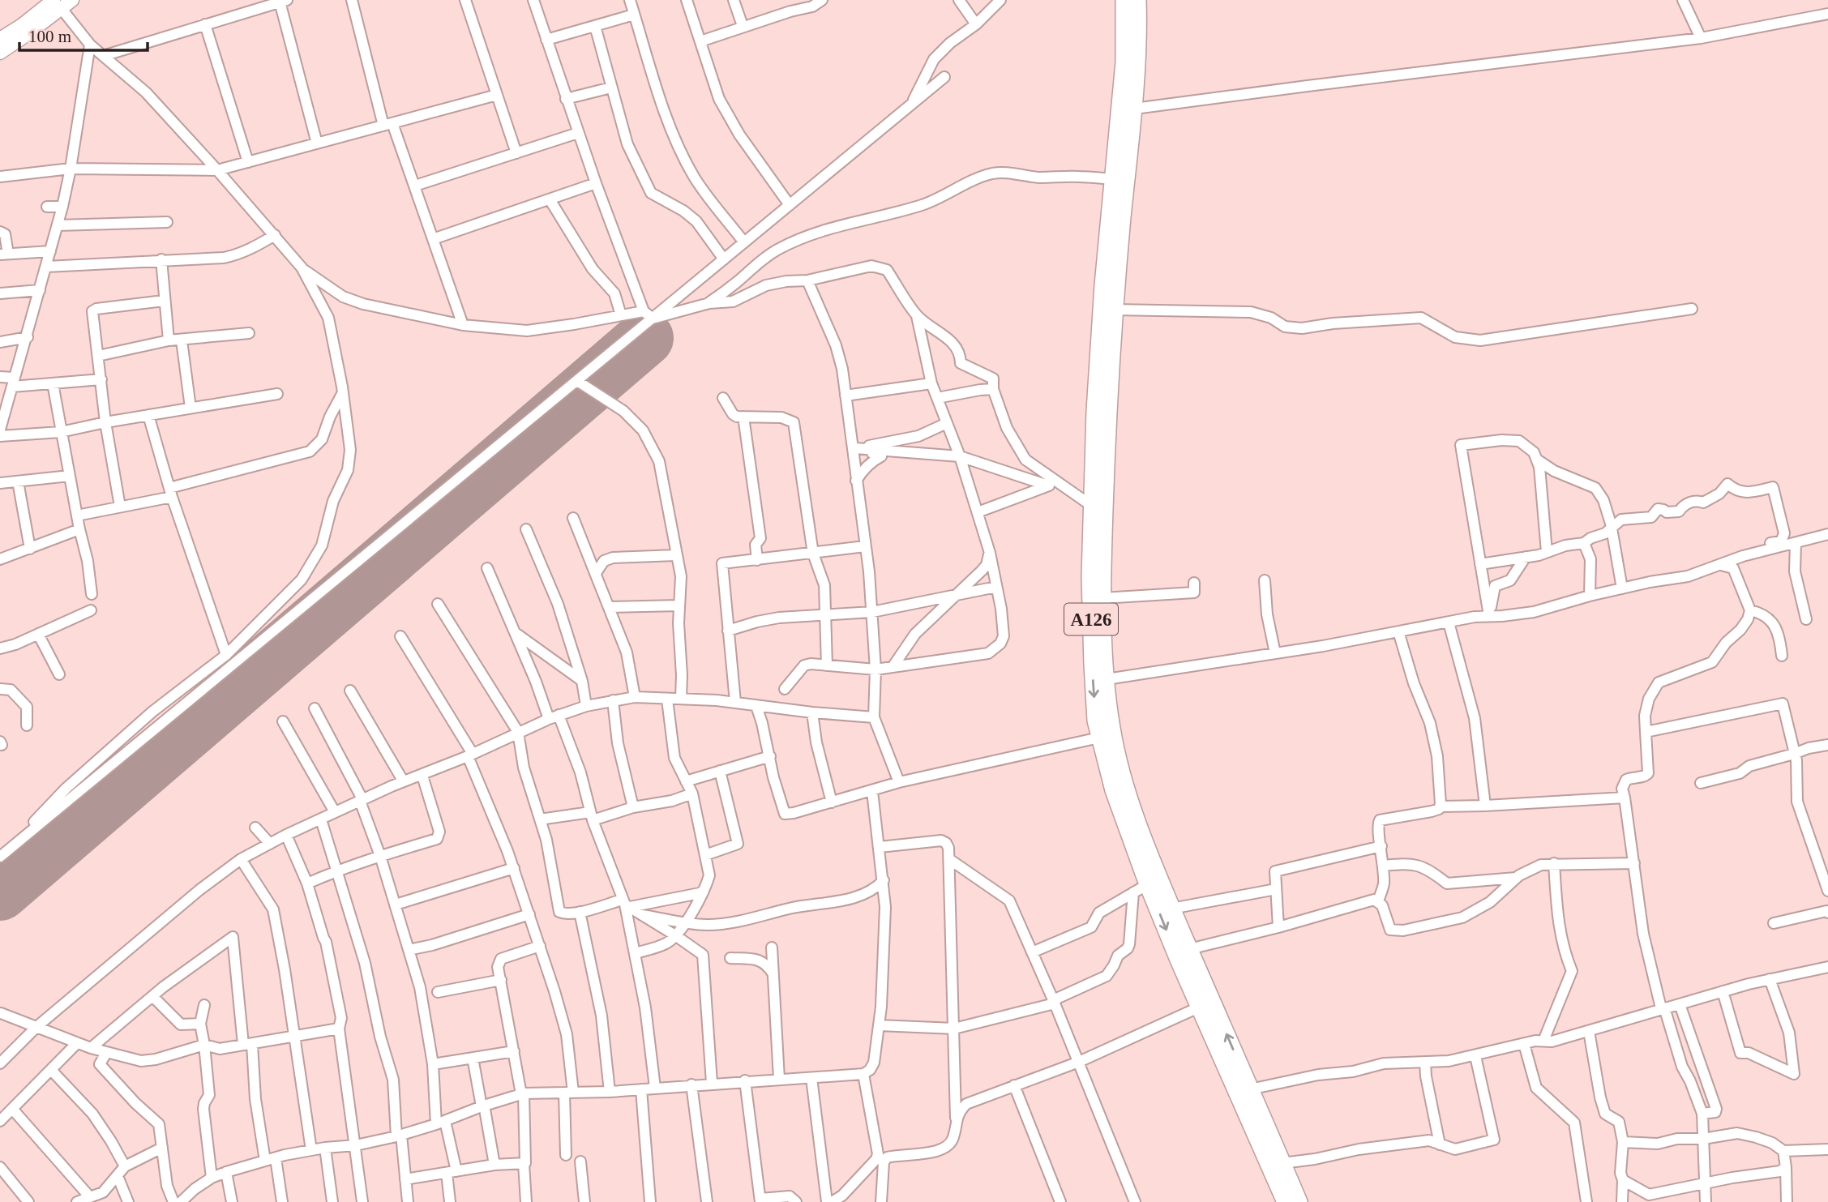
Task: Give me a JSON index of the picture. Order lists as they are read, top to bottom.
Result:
{
  "streets": {
    "highway": ["A126"]
  },
  "scale_bar": "100 m"
}
